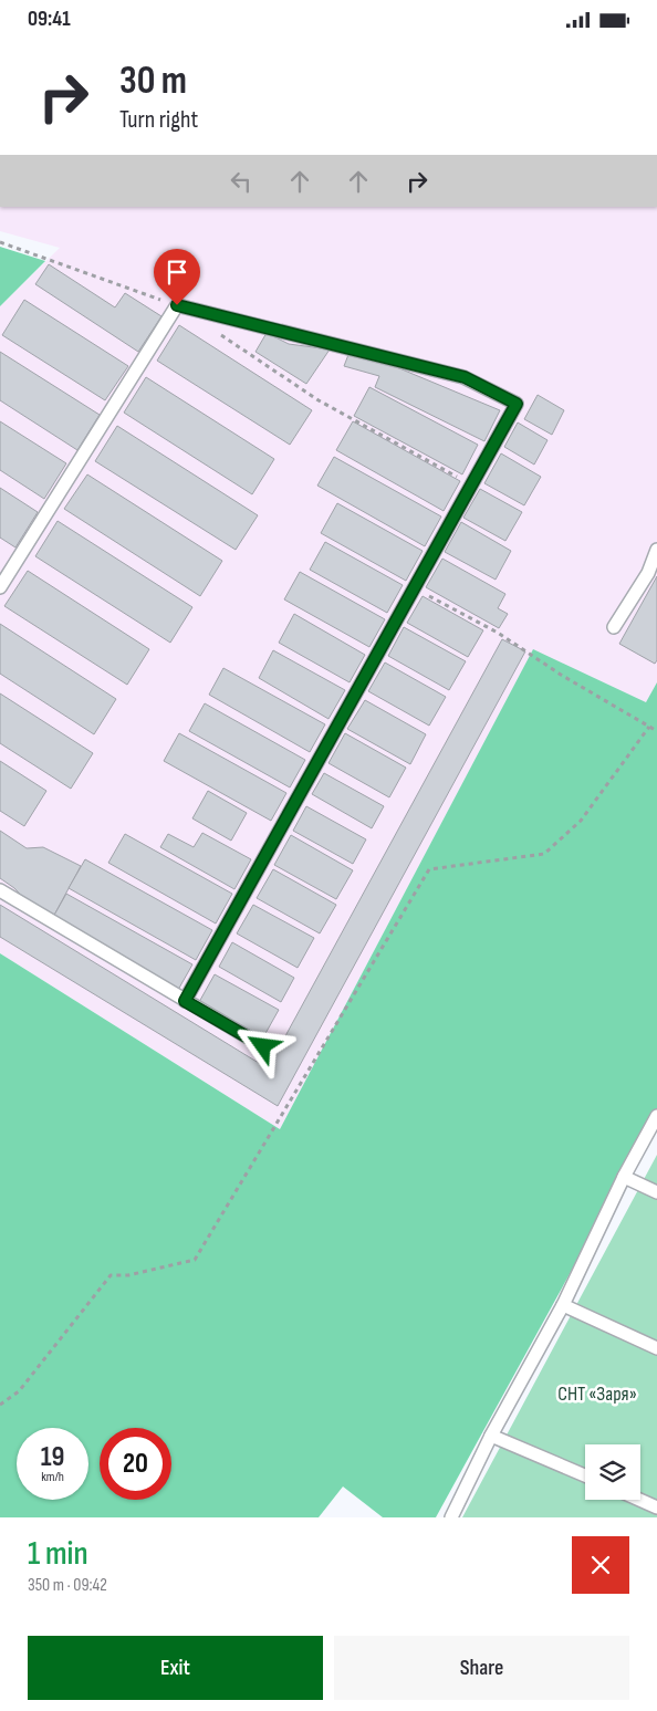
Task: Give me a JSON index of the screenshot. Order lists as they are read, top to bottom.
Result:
{
  "parks": ["СНТ «Заря»"],
  "page": {
    "status": "09:41",
    "turn": ["30 m", "Turn right"],
    "speed": "19 km/h",
    "limit": "20",
    "heading": ["1 min", "350 m · 09:42"],
    "buttons": ["Exit", "Share"]
  }
}
